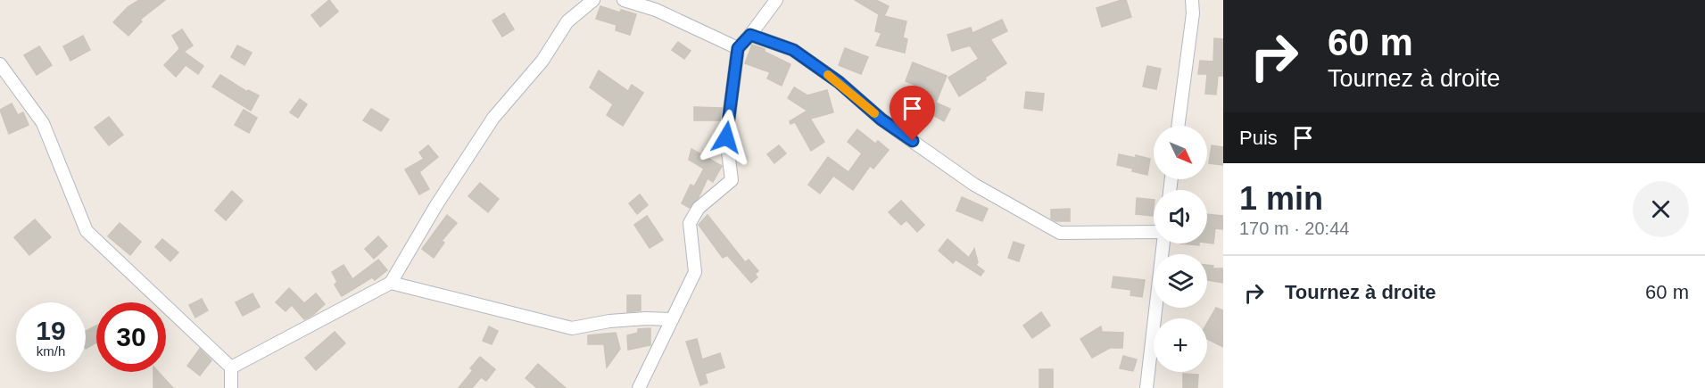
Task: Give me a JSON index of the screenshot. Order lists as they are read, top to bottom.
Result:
{
  "north": "bottom right",
  "page": {
    "turn": ["60 m", "Tournez à droite"],
    "then": "Puis",
    "map_buttons": "+",
    "heading": ["1 min", "170 m · 20:44"],
    "list": [
      {
        "name": "Tournez à droite",
        "value": "60 m"
      }
    ],
    "speed": "19 km/h",
    "limit": "30"
  }
}
